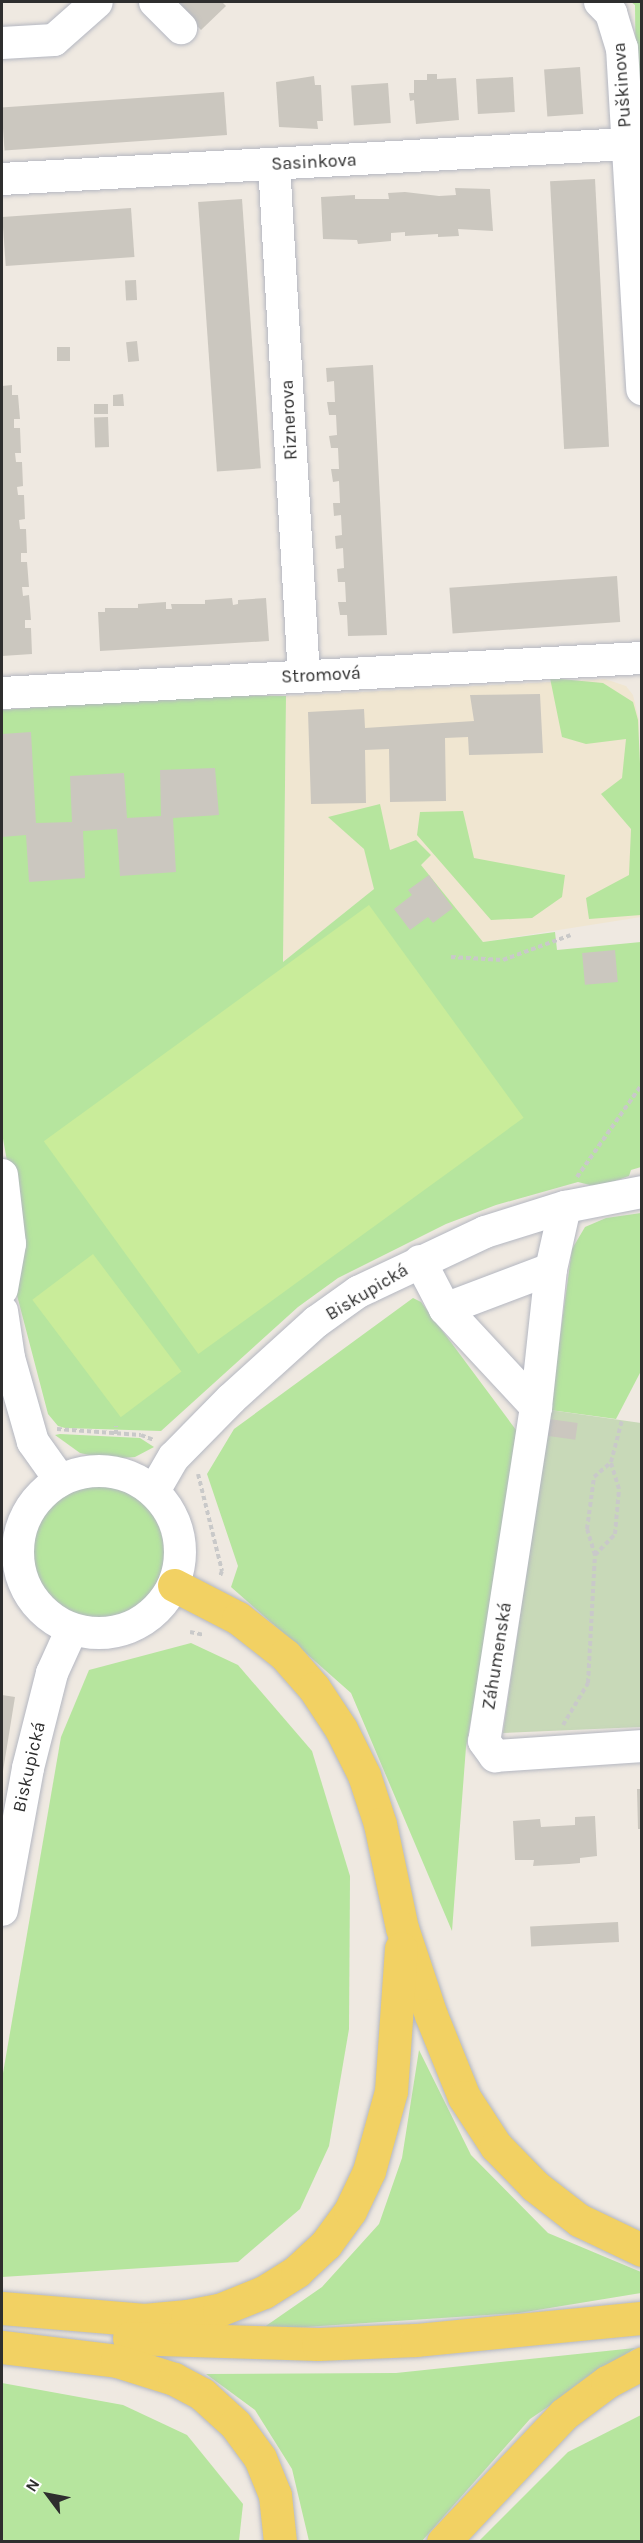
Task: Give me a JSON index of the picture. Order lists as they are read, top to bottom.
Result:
{
  "streets": {
    "street": [
      "Puškinova",
      "Sasinkova",
      "Riznerova",
      "Stromová",
      "Biskupická",
      "Záhumenská"
    ]
  },
  "crossings": [
    ["Puškinova", "Sasinkova"],
    ["Sasinkova", "Riznerova"],
    ["Riznerova", "Stromová"],
    ["Biskupická", "Záhumenská"]
  ],
  "north": "top left"
}
